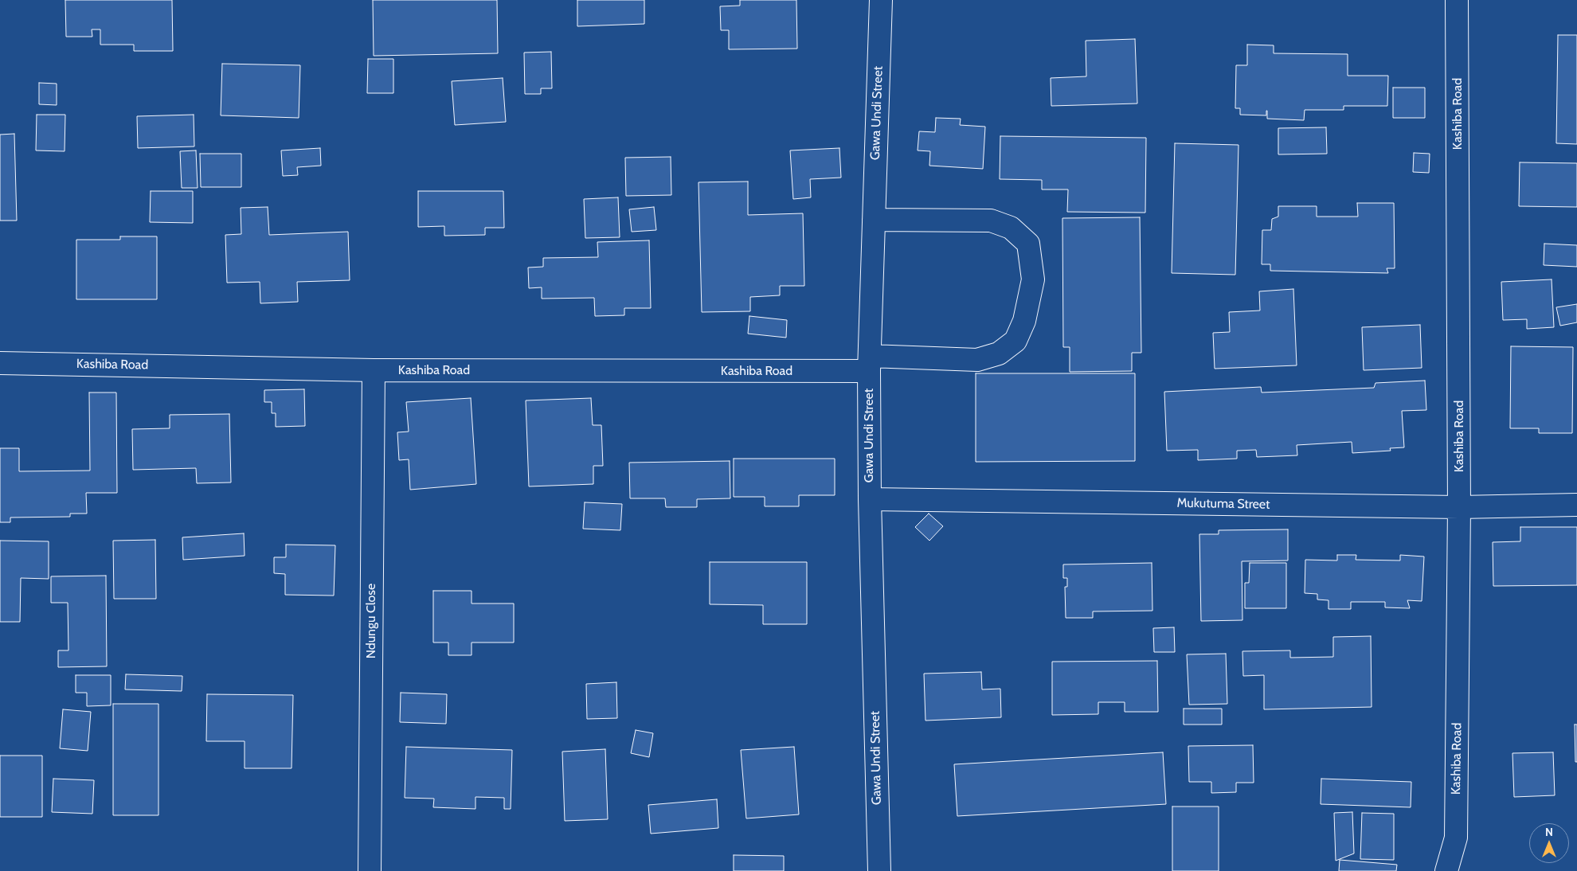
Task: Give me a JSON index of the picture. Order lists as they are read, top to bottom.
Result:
{
  "streets": {
    "street": [
      "Gawa Undi Street",
      "Kashiba Road",
      "Mukutuma Street",
      "Ndungu Close"
    ]
  },
  "crossings": [
    ["Gawa Undi Street", "Kashiba Road"],
    ["Gawa Undi Street", "Mukutuma Street"],
    ["Kashiba Road", "Mukutuma Street"],
    ["Kashiba Road", "Ndungu Close"]
  ],
  "north": "top"
}
